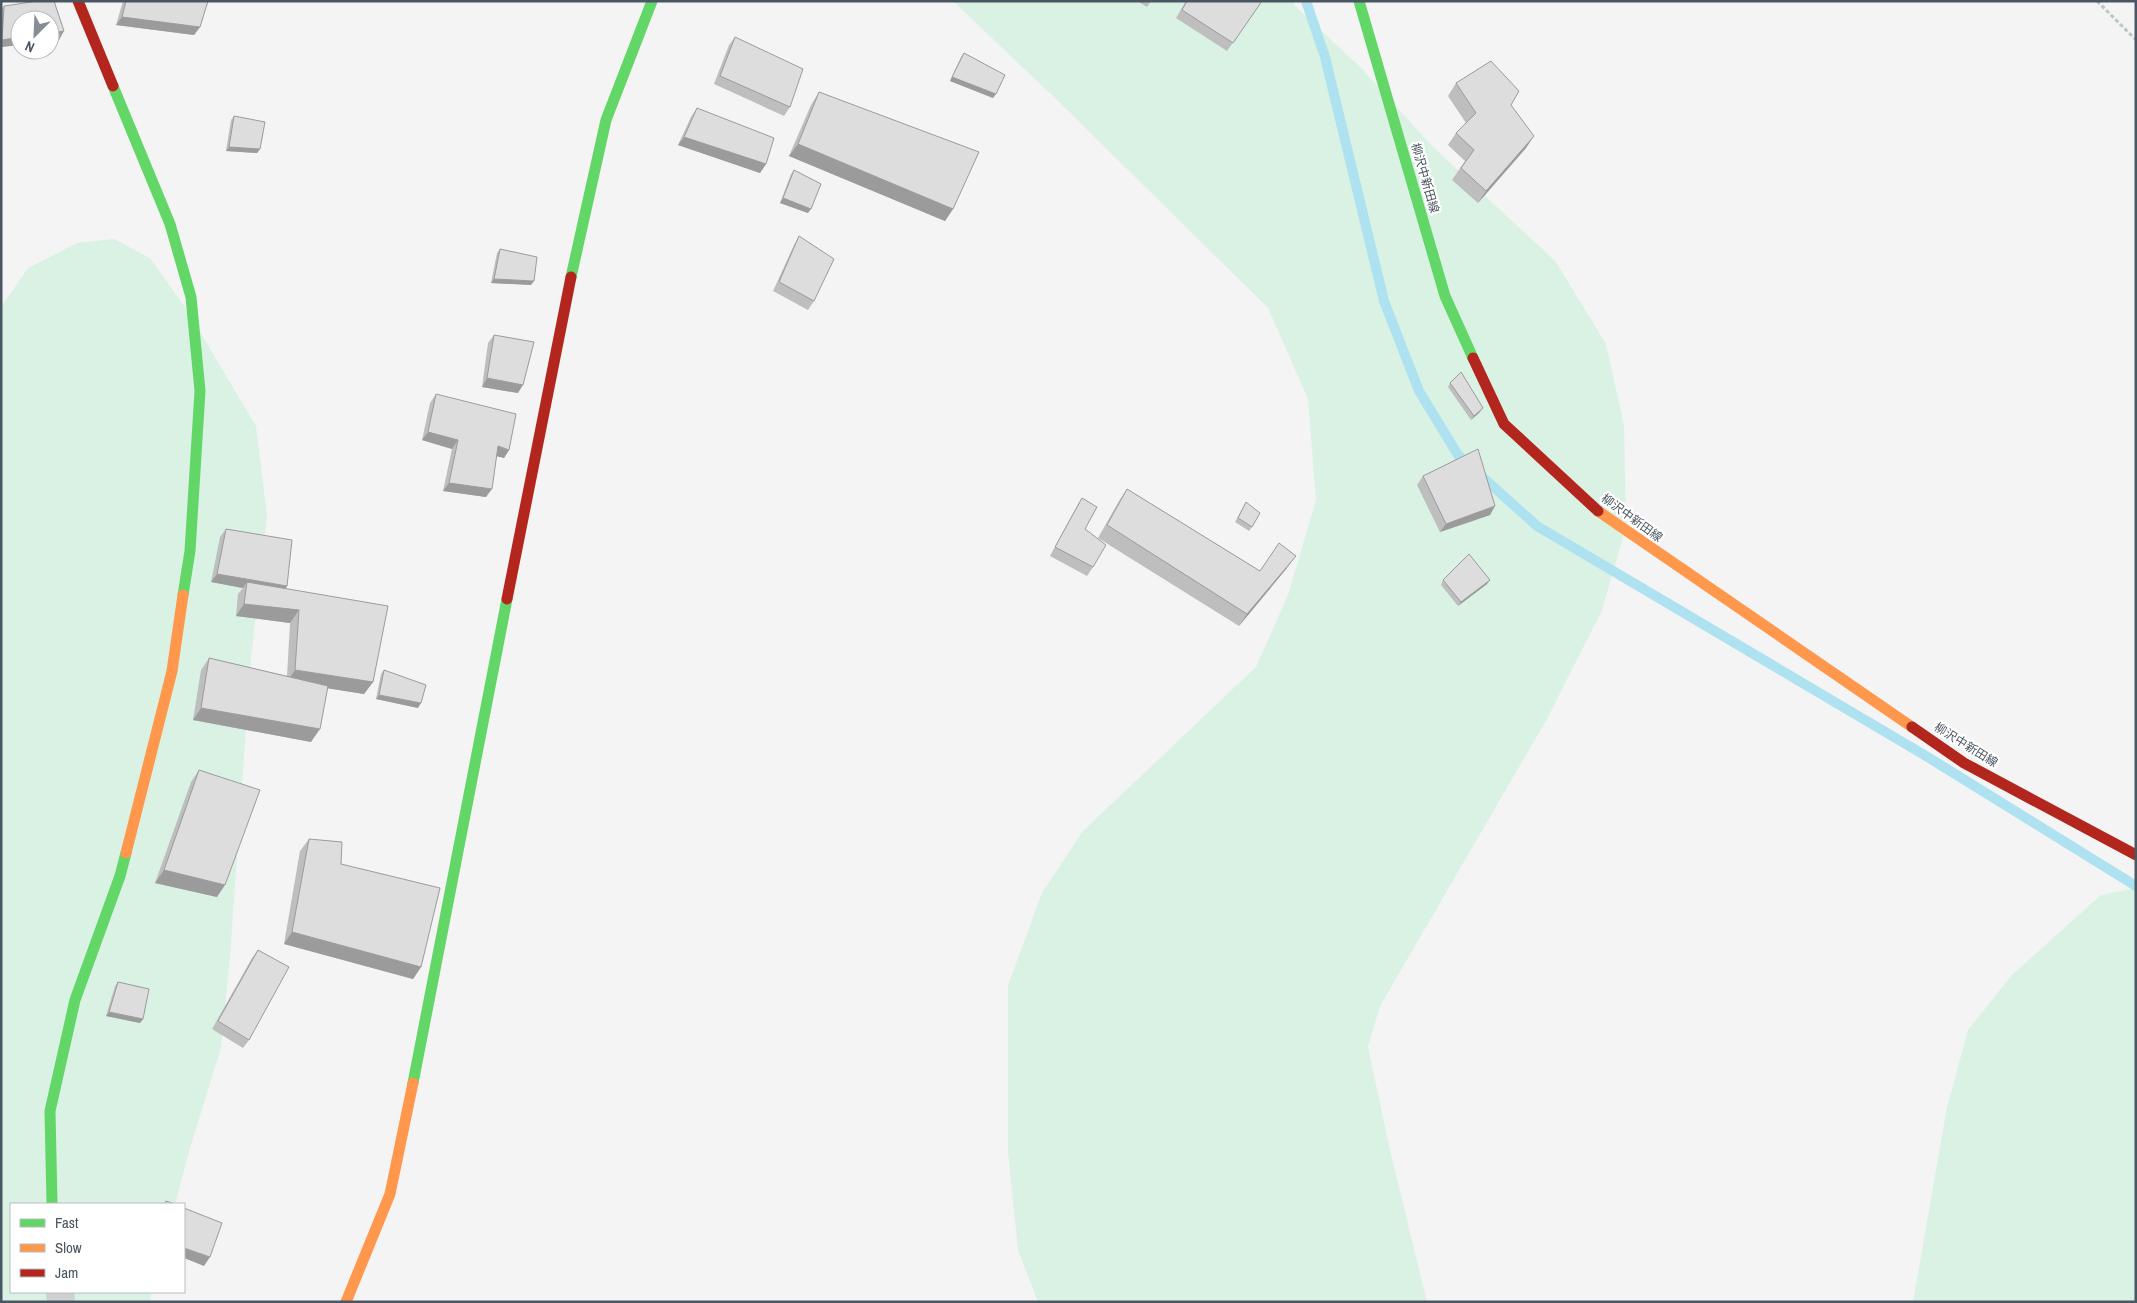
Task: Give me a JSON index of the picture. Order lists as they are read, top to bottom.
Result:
{
  "streets": {
    "street": ["柳沢中新田線"]
  },
  "legend": ["Fast", "Slow", "Jam"],
  "north": "bottom left"
}
